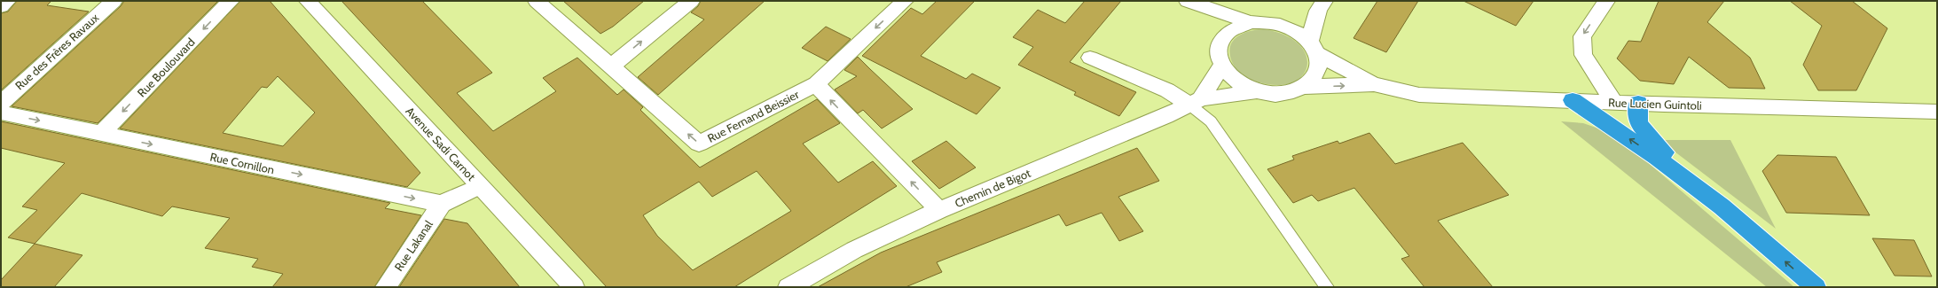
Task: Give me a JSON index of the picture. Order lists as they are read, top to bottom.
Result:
{
  "streets": {
    "street": [
      "Rue des Frères Ravaux",
      "Rue Boulouvard",
      "Rue Lucien Guintoli",
      "Rue Fernand Beissier",
      "Avenue Sadi Carnot",
      "Rue Cornillon",
      "Chemin de Bigot",
      "Rue Lakanal"
    ]
  },
  "crossings": [
    ["Rue Boulouvard", "Rue Cornillon"],
    ["Rue Lucien Guintoli", "Chemin de Bigot"],
    ["Rue Cornillon", "Rue Lakanal"]
  ],
  "one_way": ["Rue Boulouvard", "Rue Fernand Beissier", "Rue Cornillon"]
}
